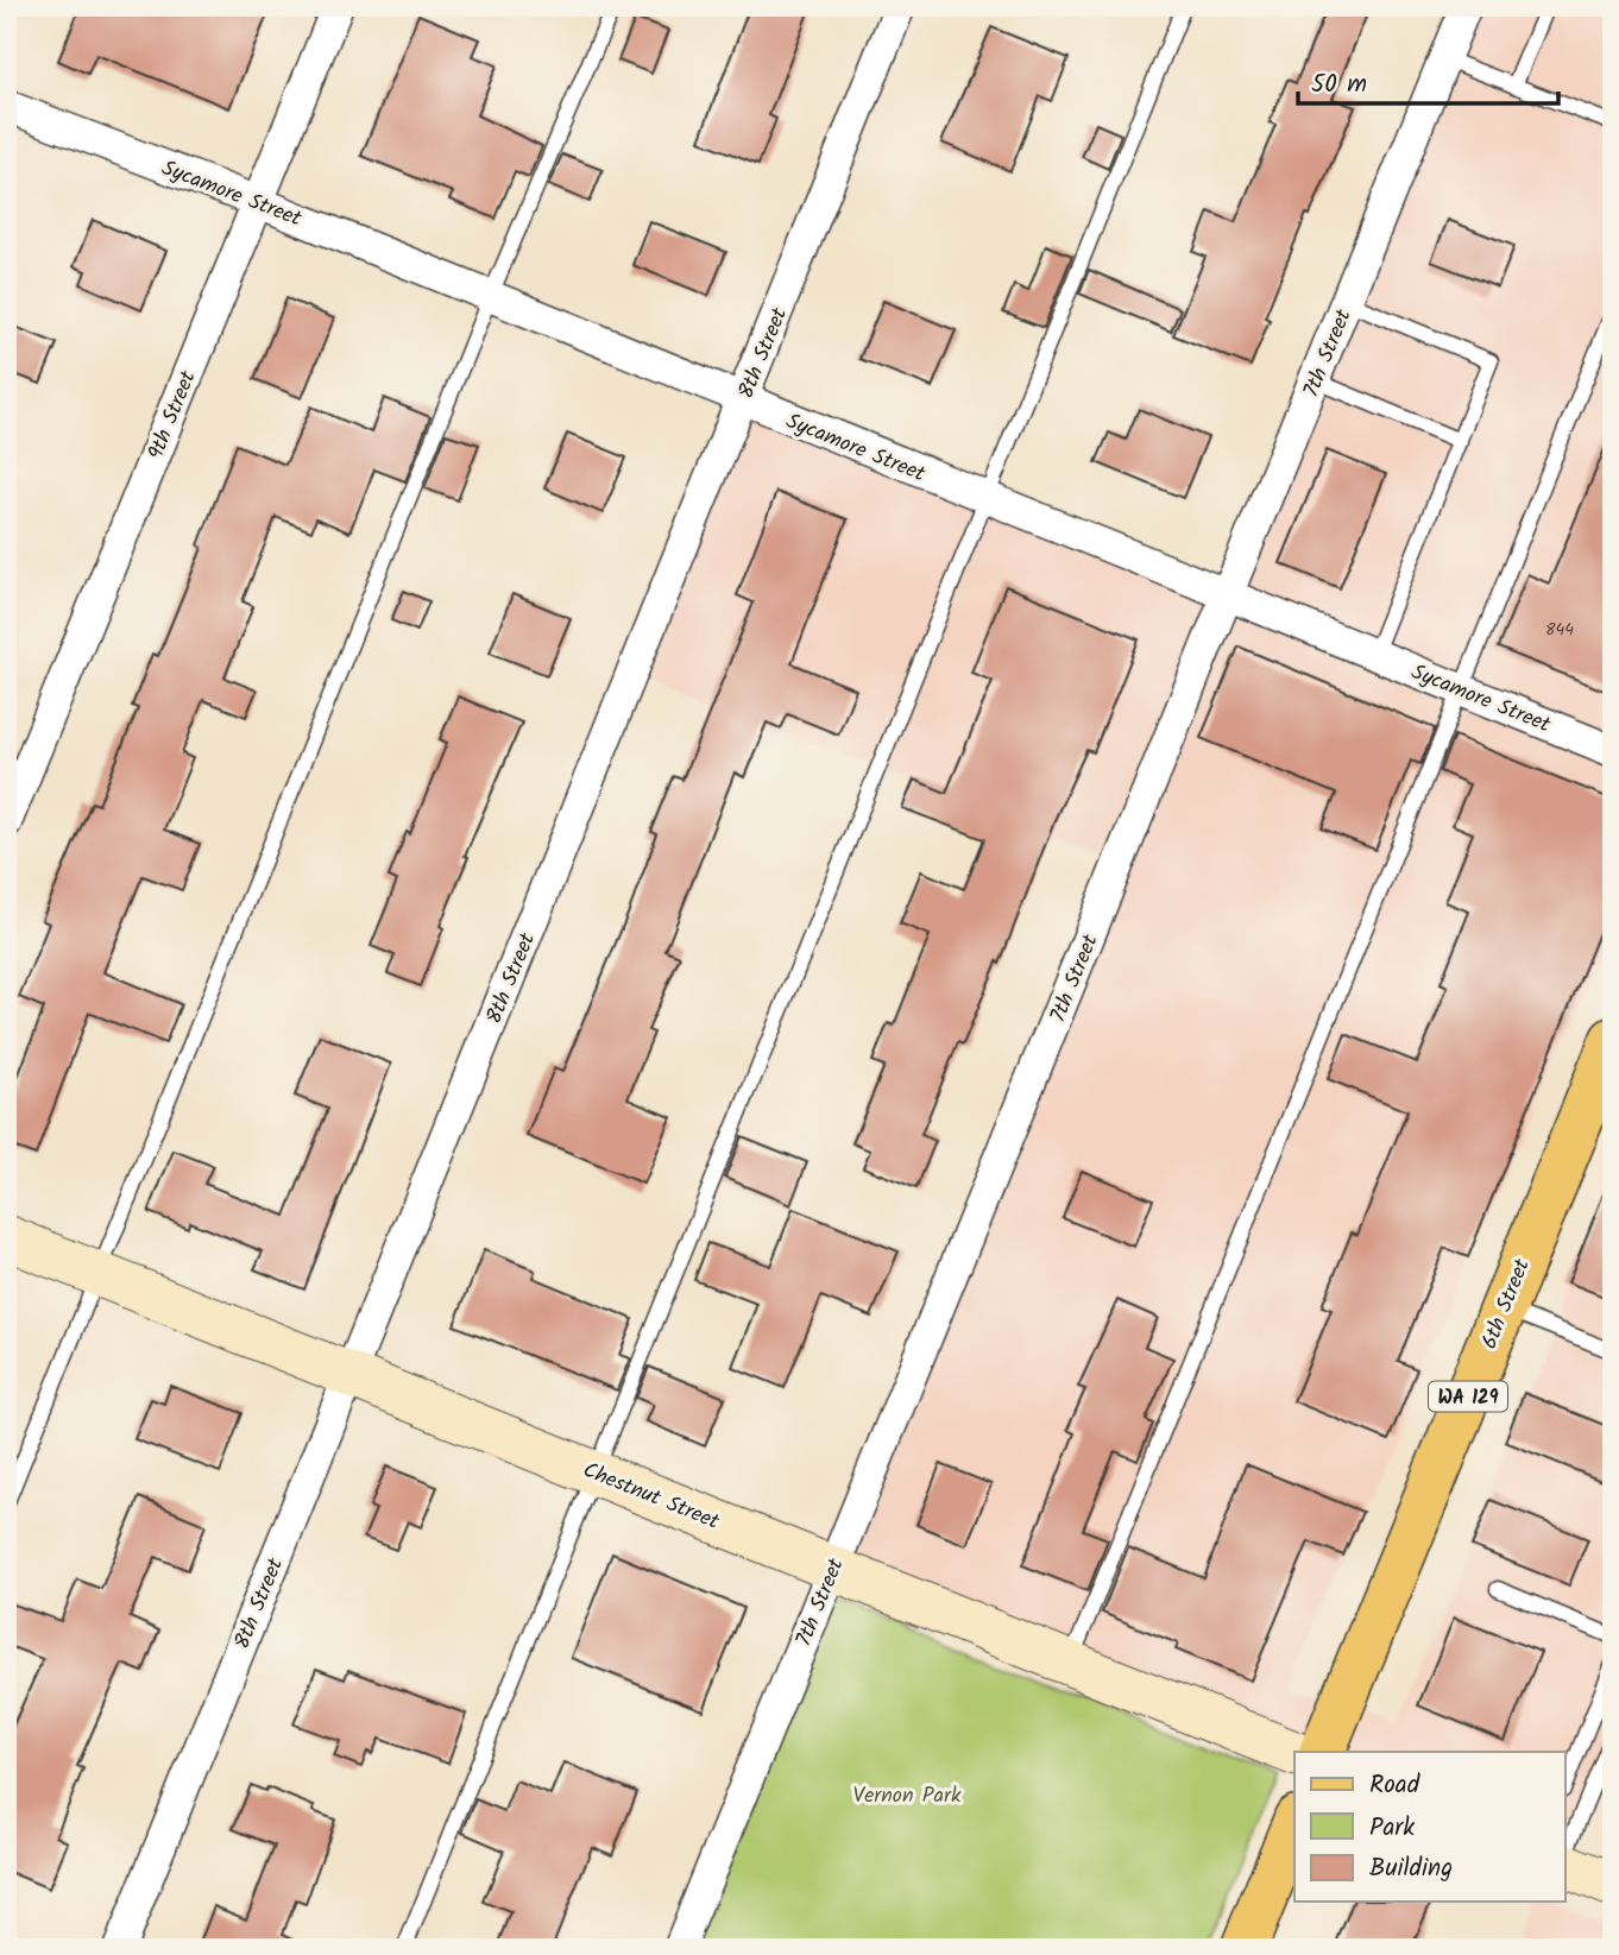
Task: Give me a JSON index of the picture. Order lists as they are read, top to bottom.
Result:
{
  "streets": {
    "main road": ["6th Street", "WA 129"],
    "street": [
      "Sycamore Street",
      "8th Street",
      "7th Street",
      "9th Street",
      "Chestnut Street"
    ]
  },
  "crossings": [
    ["Sycamore Street", "8th Street"],
    ["Sycamore Street", "7th Street"],
    ["Sycamore Street", "9th Street"],
    ["8th Street", "Chestnut Street"],
    ["7th Street", "Chestnut Street"]
  ],
  "parks": ["Vernon Park"],
  "house_numbers": ["844"],
  "legend": ["Road", "Park", "Building"],
  "scale_bar": "50 m"
}
